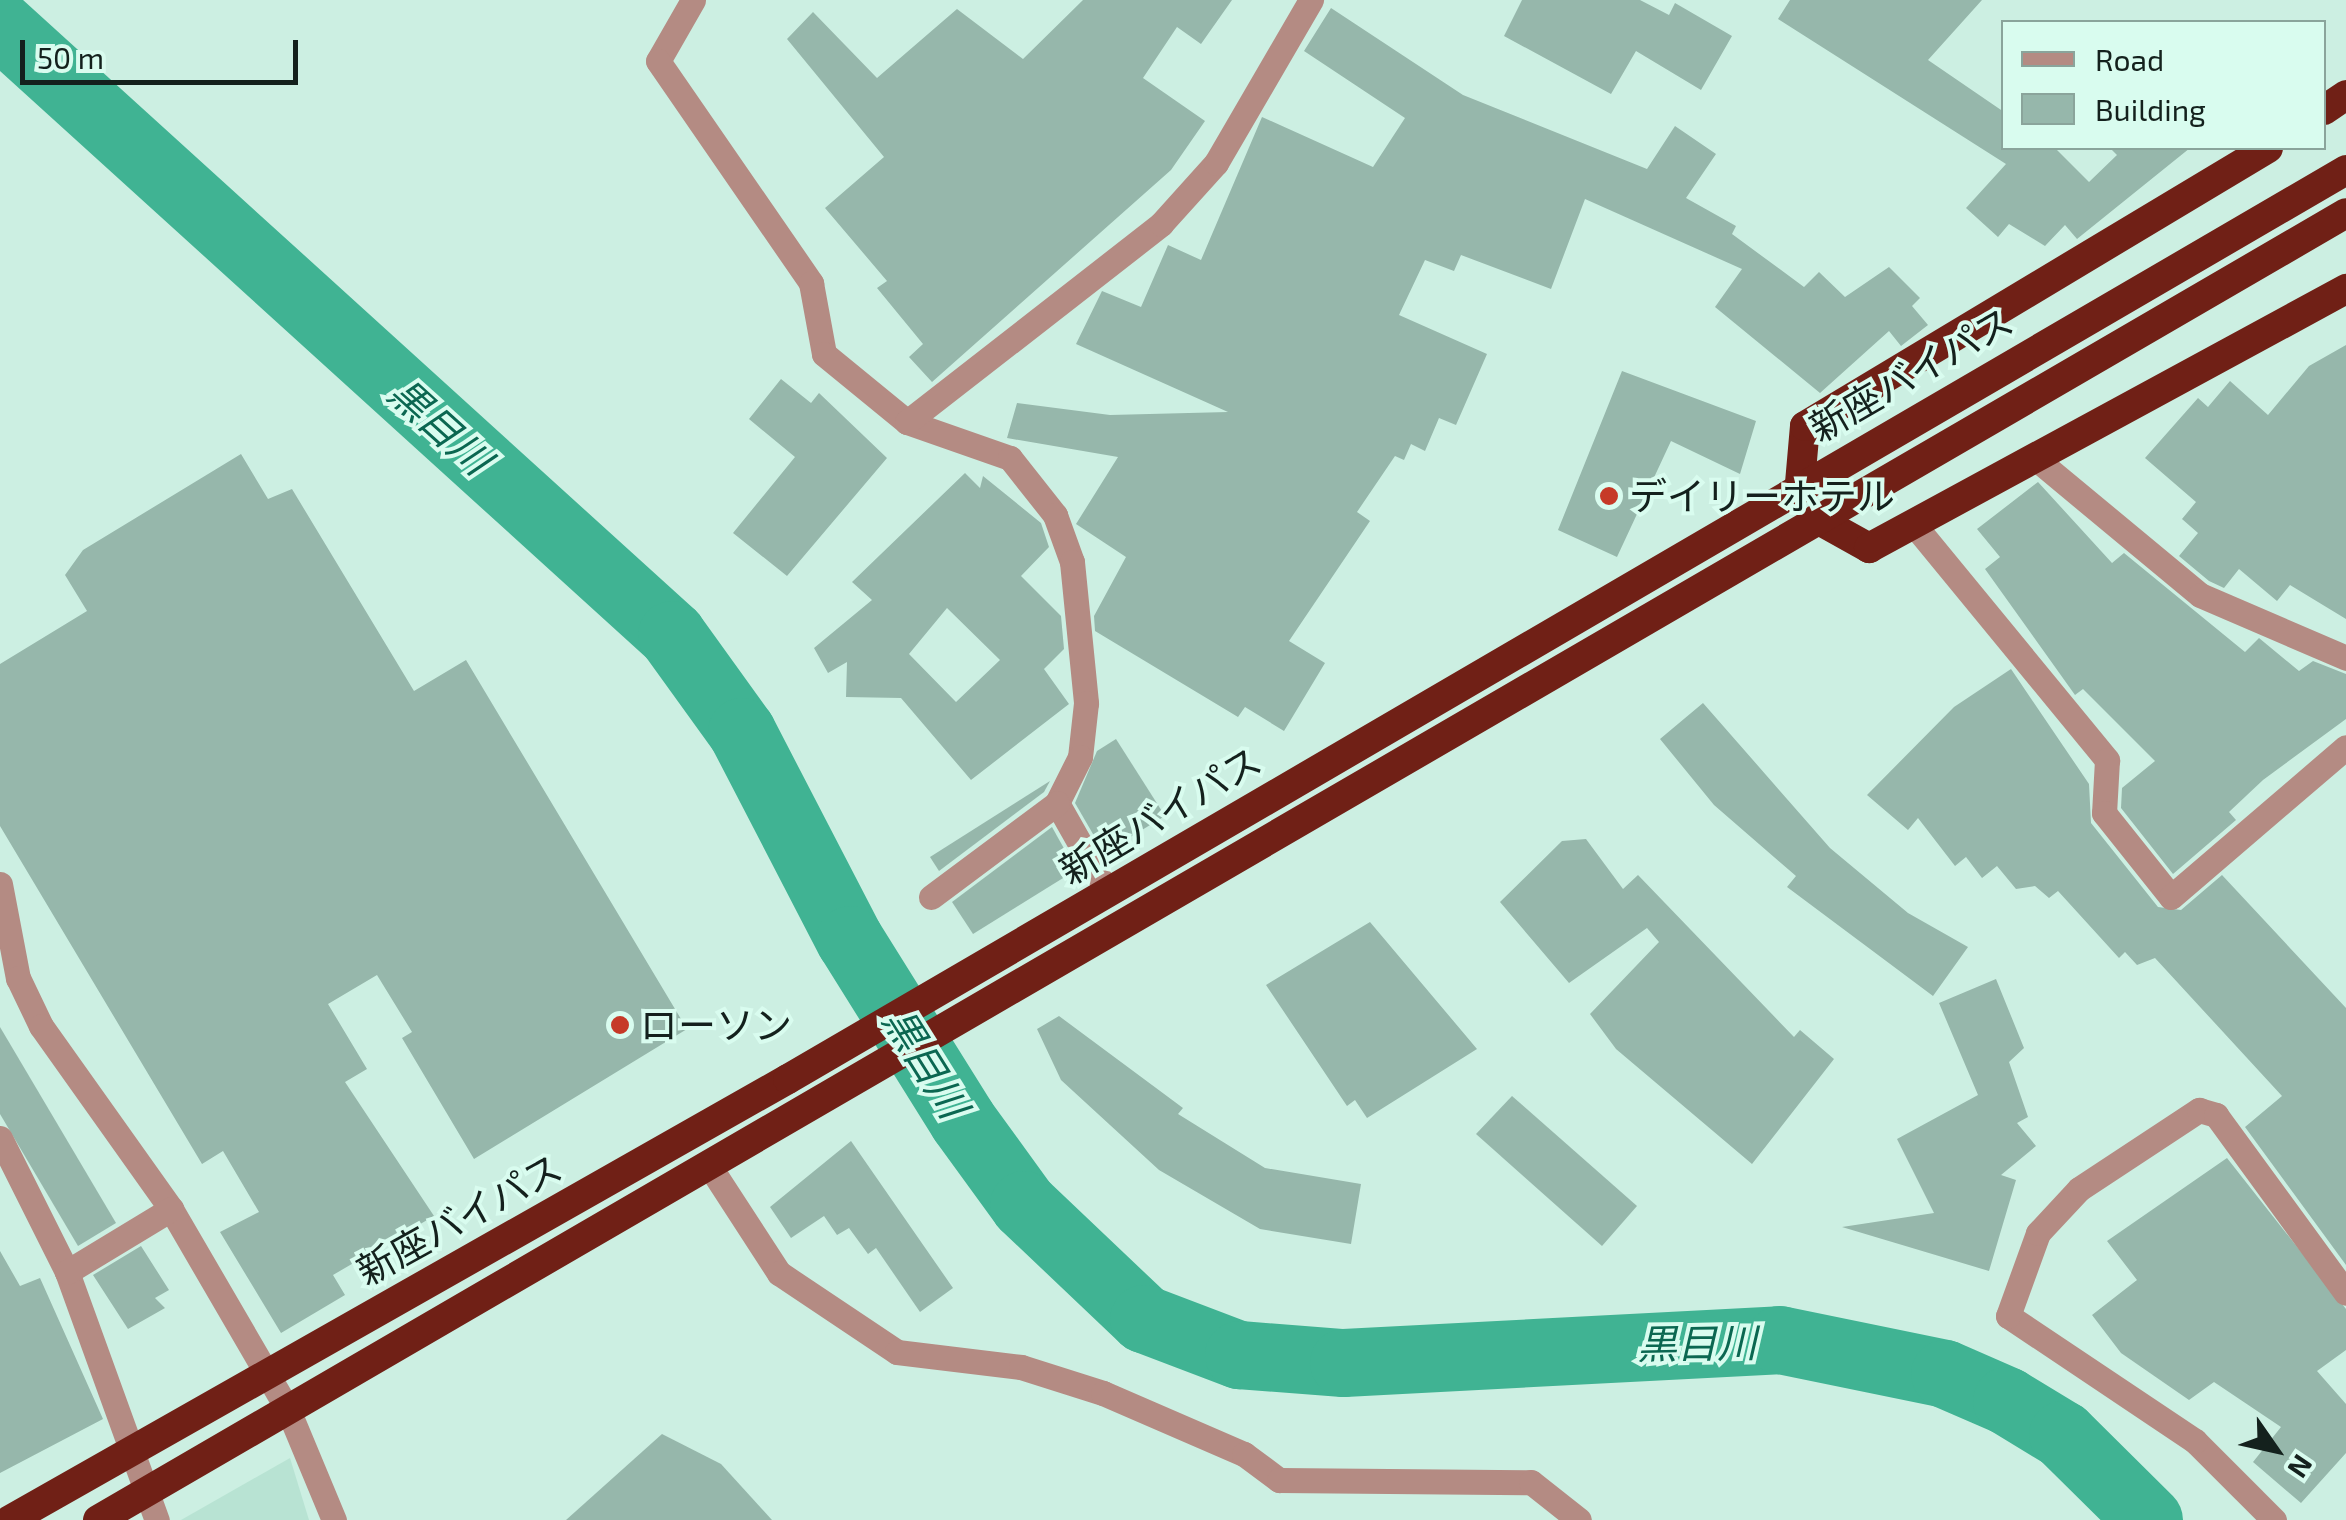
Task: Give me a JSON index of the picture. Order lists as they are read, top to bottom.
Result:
{
  "streets": {
    "highway": ["新座バイパス"]
  },
  "water": ["黒目川"],
  "places": ["デイリーホテル", "ローソン"],
  "legend": ["Road", "Building"],
  "scale_bar": "50 m",
  "north": "bottom right"
}
